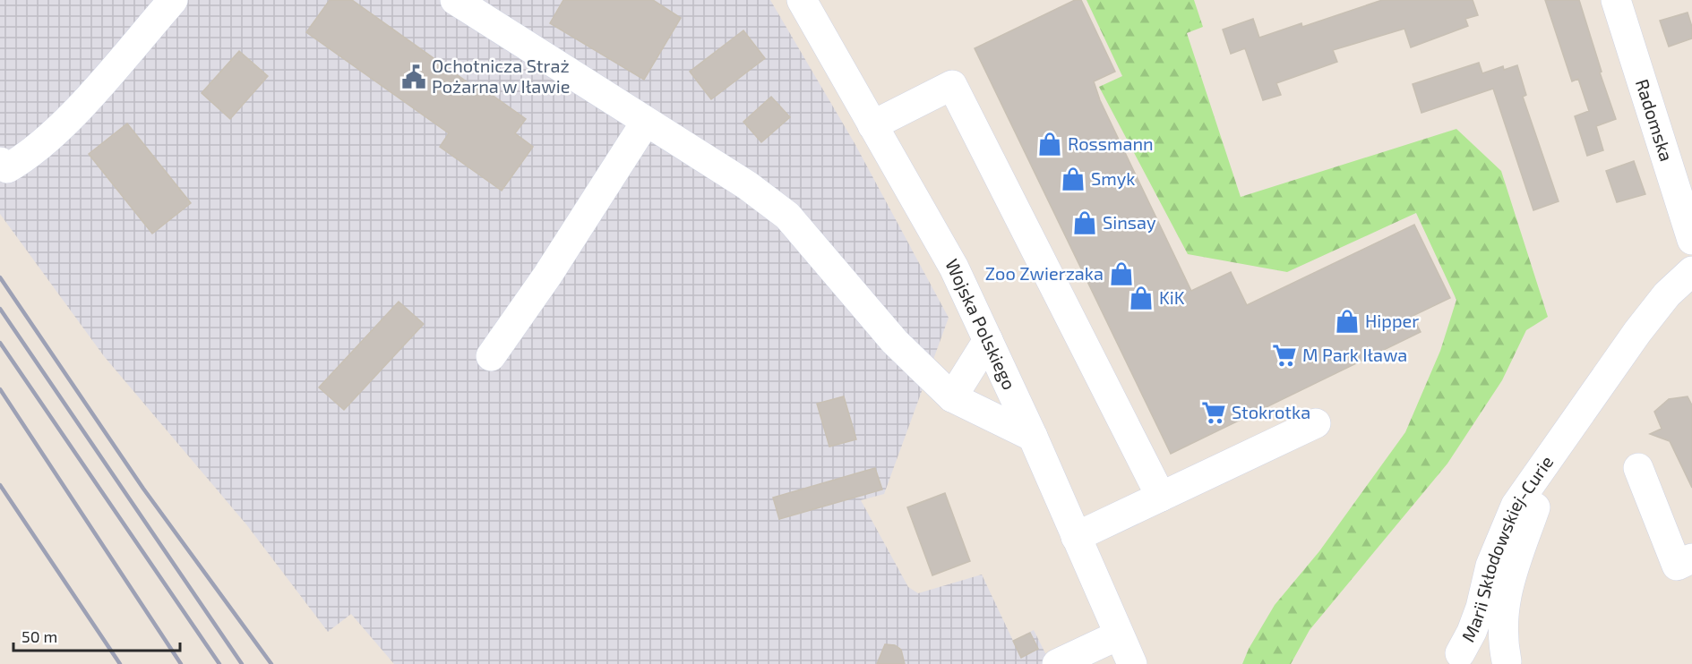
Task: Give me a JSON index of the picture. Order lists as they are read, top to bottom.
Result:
{
  "streets": {
    "street": ["Radomska", "Wojska Polskiego", "Marii Skłodowskiej-Curie"]
  },
  "places": {
    "public building": ["Ochotnicza Straż Pożarna w Iławie"],
    "shop": [
      "Rossmann",
      "Smyk",
      "Sinsay",
      "Zoo Zwierzaka",
      "KiK",
      "Hipper"
    ],
    "supermarket": ["M Park Iława", "Stokrotka"]
  },
  "scale_bar": "50 m"
}
